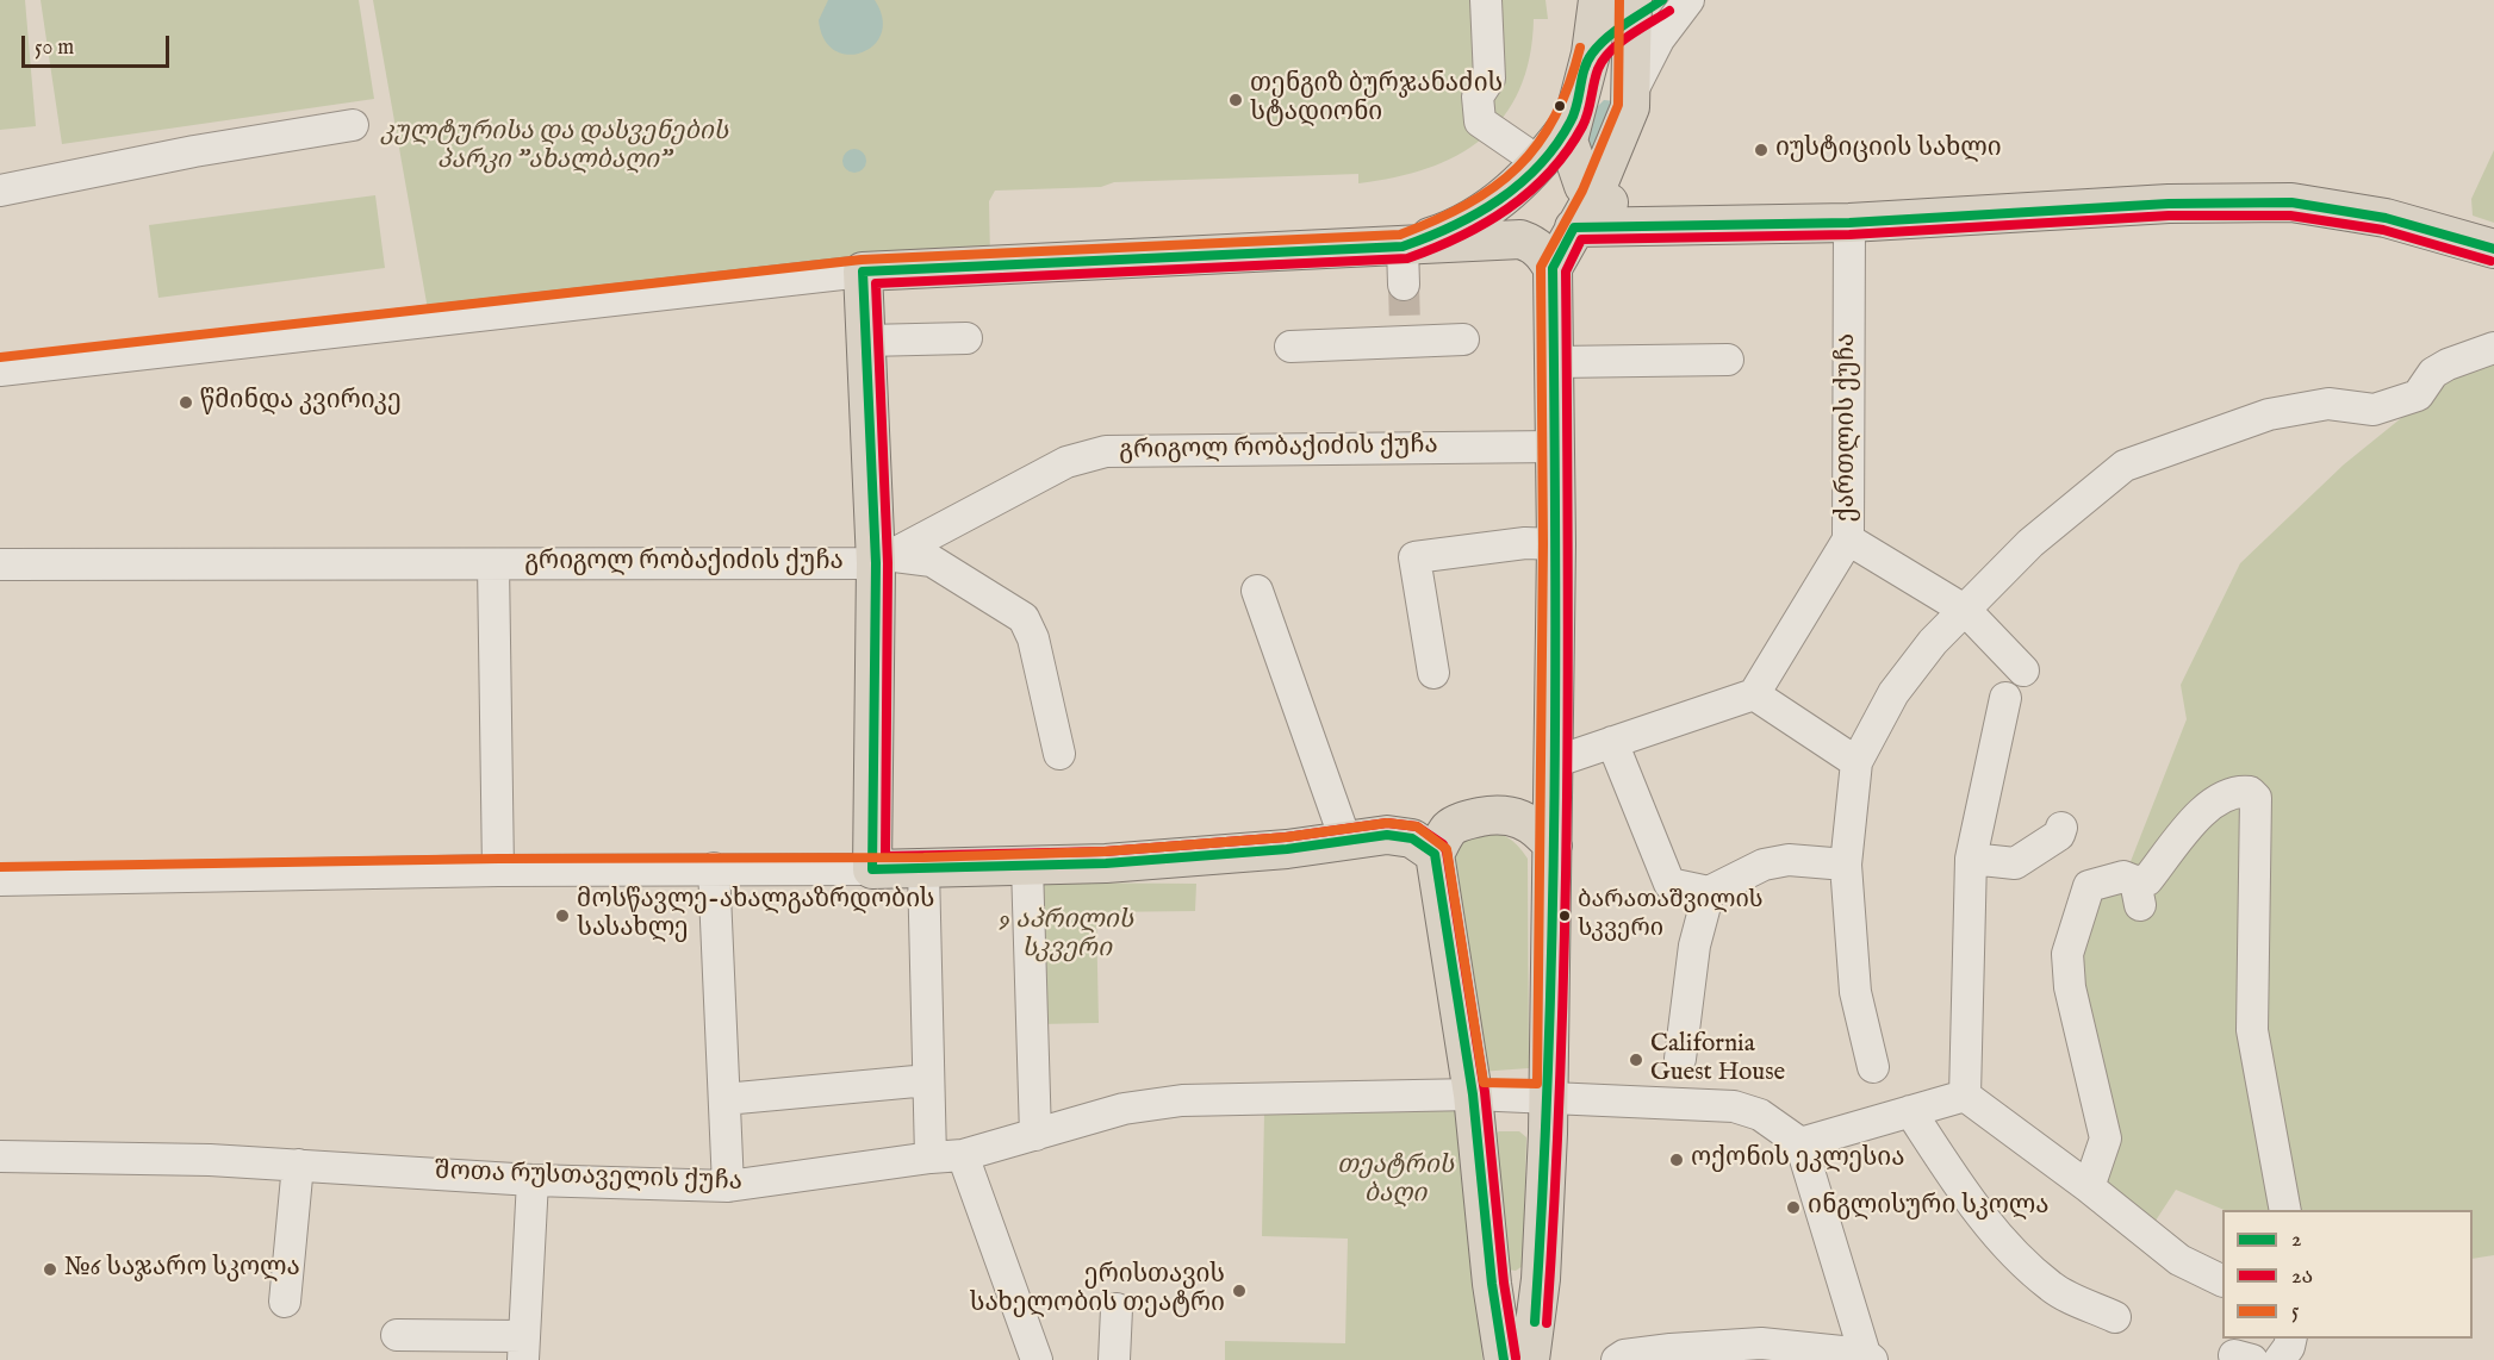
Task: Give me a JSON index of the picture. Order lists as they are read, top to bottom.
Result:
{
  "streets": {
    "street": ["ქართლის ქუჩა", "გრიგოლ რობაქიძის ქუჩა", "შოთა რუსთაველის ქუჩა"]
  },
  "parks": ["კულტურისა და დასვენების პარკი \"ახალბაღი\"", "9 აპრილის სკვერი", "თეატრის ბაღი"],
  "places": [
    "თენგიზ ბურჯანაძის სტადიონი",
    "იუსტიციის სახლი",
    "წმინდა კვირიკე",
    "მოსწავლე-ახალგაზრდობის სასახლე",
    "ბარათაშვილის სკვერი",
    "California Guest House",
    "ოქონის ეკლესია",
    "ინგლისური სკოლა",
    "№6 საჯარო სკოლა",
    "ერისთავის სახელობის თეატრი"
  ],
  "lines": ["transit line 2", "transit line 5", "transit line 2ა"],
  "legend": ["2", "2ა", "5"],
  "scale_bar": "50 m"
}
